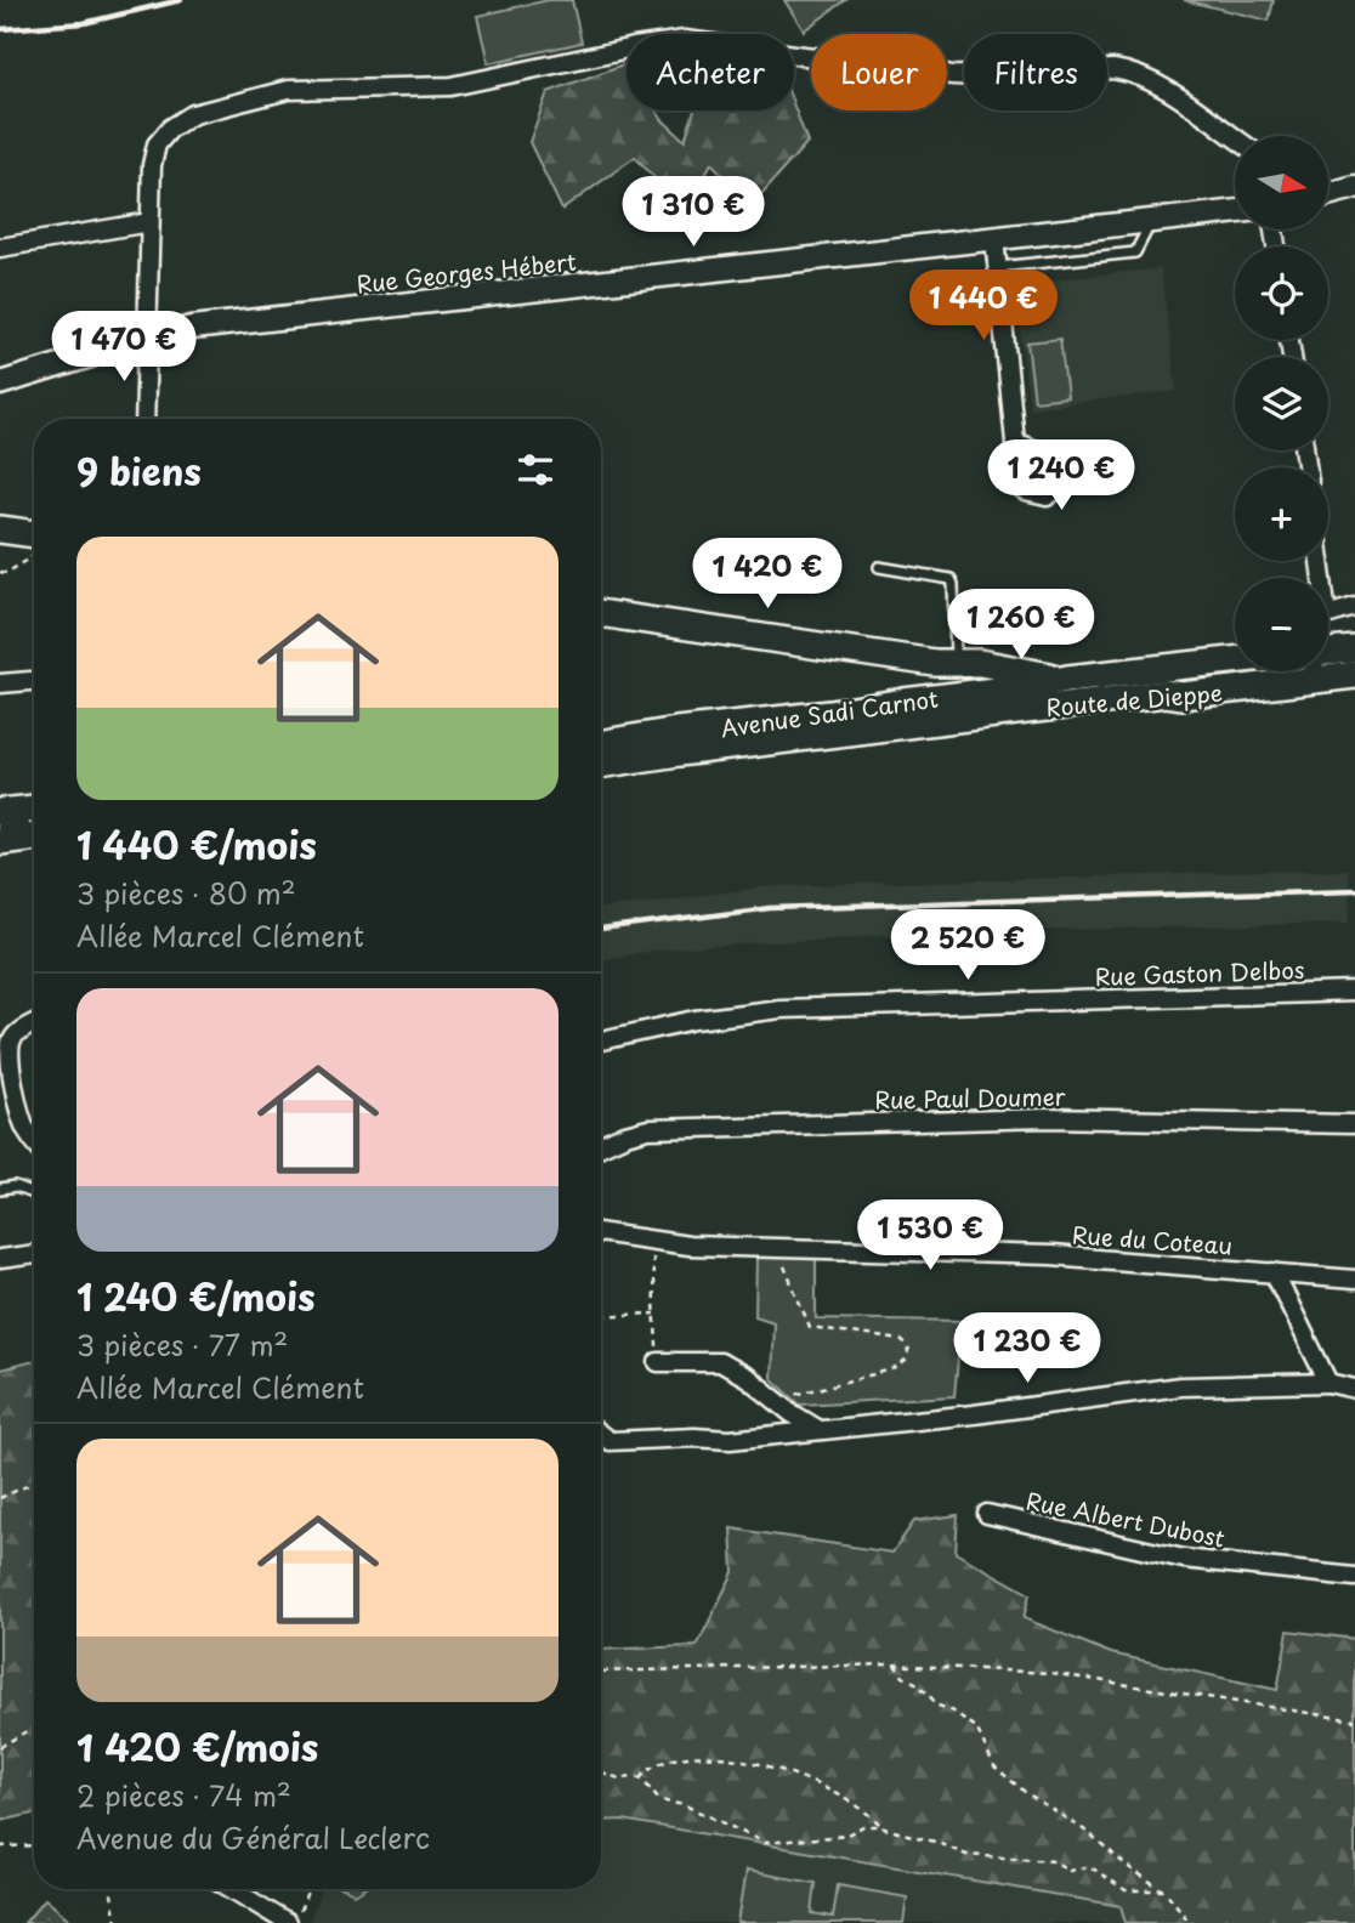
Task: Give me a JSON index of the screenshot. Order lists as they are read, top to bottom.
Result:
{
  "streets": {
    "main road": ["Route de Dieppe", "Avenue Sadi Carnot"],
    "street": [
      "Rue Georges Hébert",
      "Rue Gaston Delbos",
      "Rue Paul Doumer",
      "Rue du Coteau",
      "Rue Albert Dubost"
    ]
  },
  "crossings": [
    ["Route de Dieppe", "Avenue Sadi Carnot"]
  ],
  "north": "right",
  "page": {
    "chip": ["Acheter", "Louer", "Filtres"],
    "map_buttons": ["+", "−"],
    "price": [
      "1 310 €",
      "1 440 €",
      "1 470 €",
      "1 240 €",
      "1 420 €",
      "1 260 €",
      "2 520 €",
      "1 530 €",
      "1 230 €"
    ],
    "heading": "9 biens",
    "list": [
      {
        "name": "1 440 €/mois",
        "note": "3 pièces · 80 m² · Allée Marcel Clément"
      },
      {
        "name": "1 240 €/mois",
        "note": "3 pièces · 77 m² · Allée Marcel Clément"
      },
      {
        "name": "1 420 €/mois",
        "note": "2 pièces · 74 m² · Avenue du Général Leclerc"
      }
    ]
  }
}
